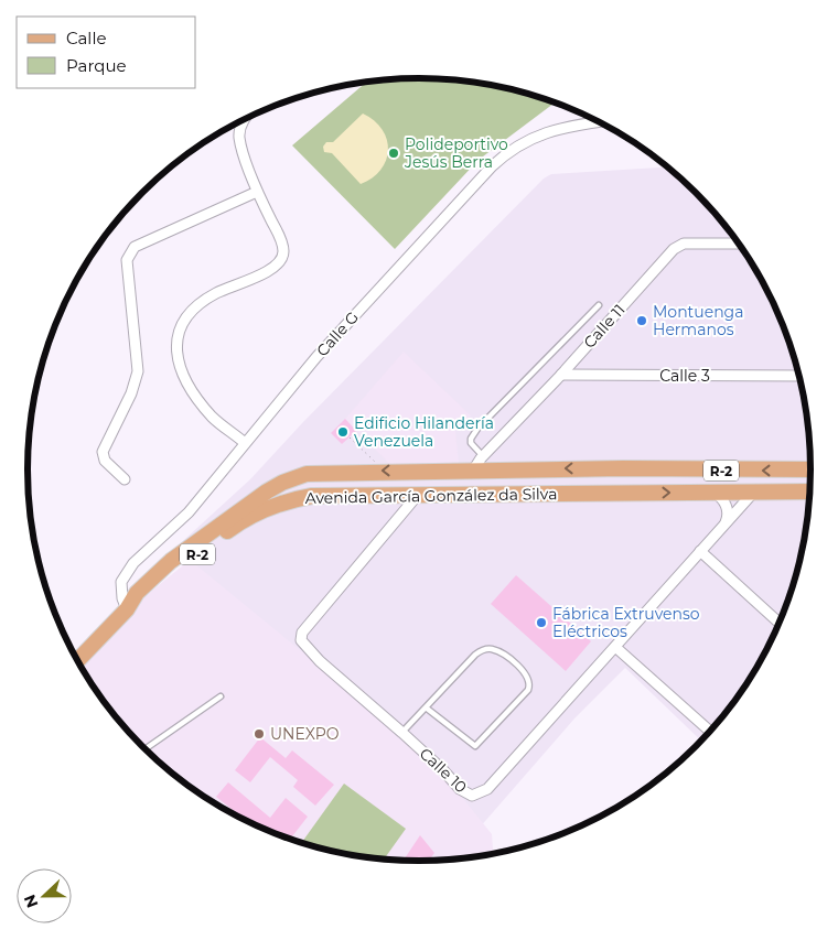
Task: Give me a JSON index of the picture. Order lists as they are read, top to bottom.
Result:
{
  "streets": {
    "main road": ["R-2", "Avenida García González da Silva"],
    "street": [
      "Calle 11",
      "Calle G",
      "Calle 3",
      "Calle 10"
    ]
  },
  "crossings": [
    ["Calle 11", "Calle 3"],
    ["Calle 11", "Avenida García González da Silva"],
    ["Calle G", "R-2"],
    ["Calle G", "Avenida García González da Silva"],
    ["R-2", "Avenida García González da Silva"],
    ["Avenida García González da Silva", "Calle 10"]
  ],
  "places": [
    "Polideportivo Jesús Berra",
    "Montuenga Hermanos",
    "Edificio Hilandería Venezuela",
    "Fábrica Extruvenso Eléctricos",
    "UNEXPO"
  ],
  "legend": ["Calle", "Parque"],
  "north": "left"
}
